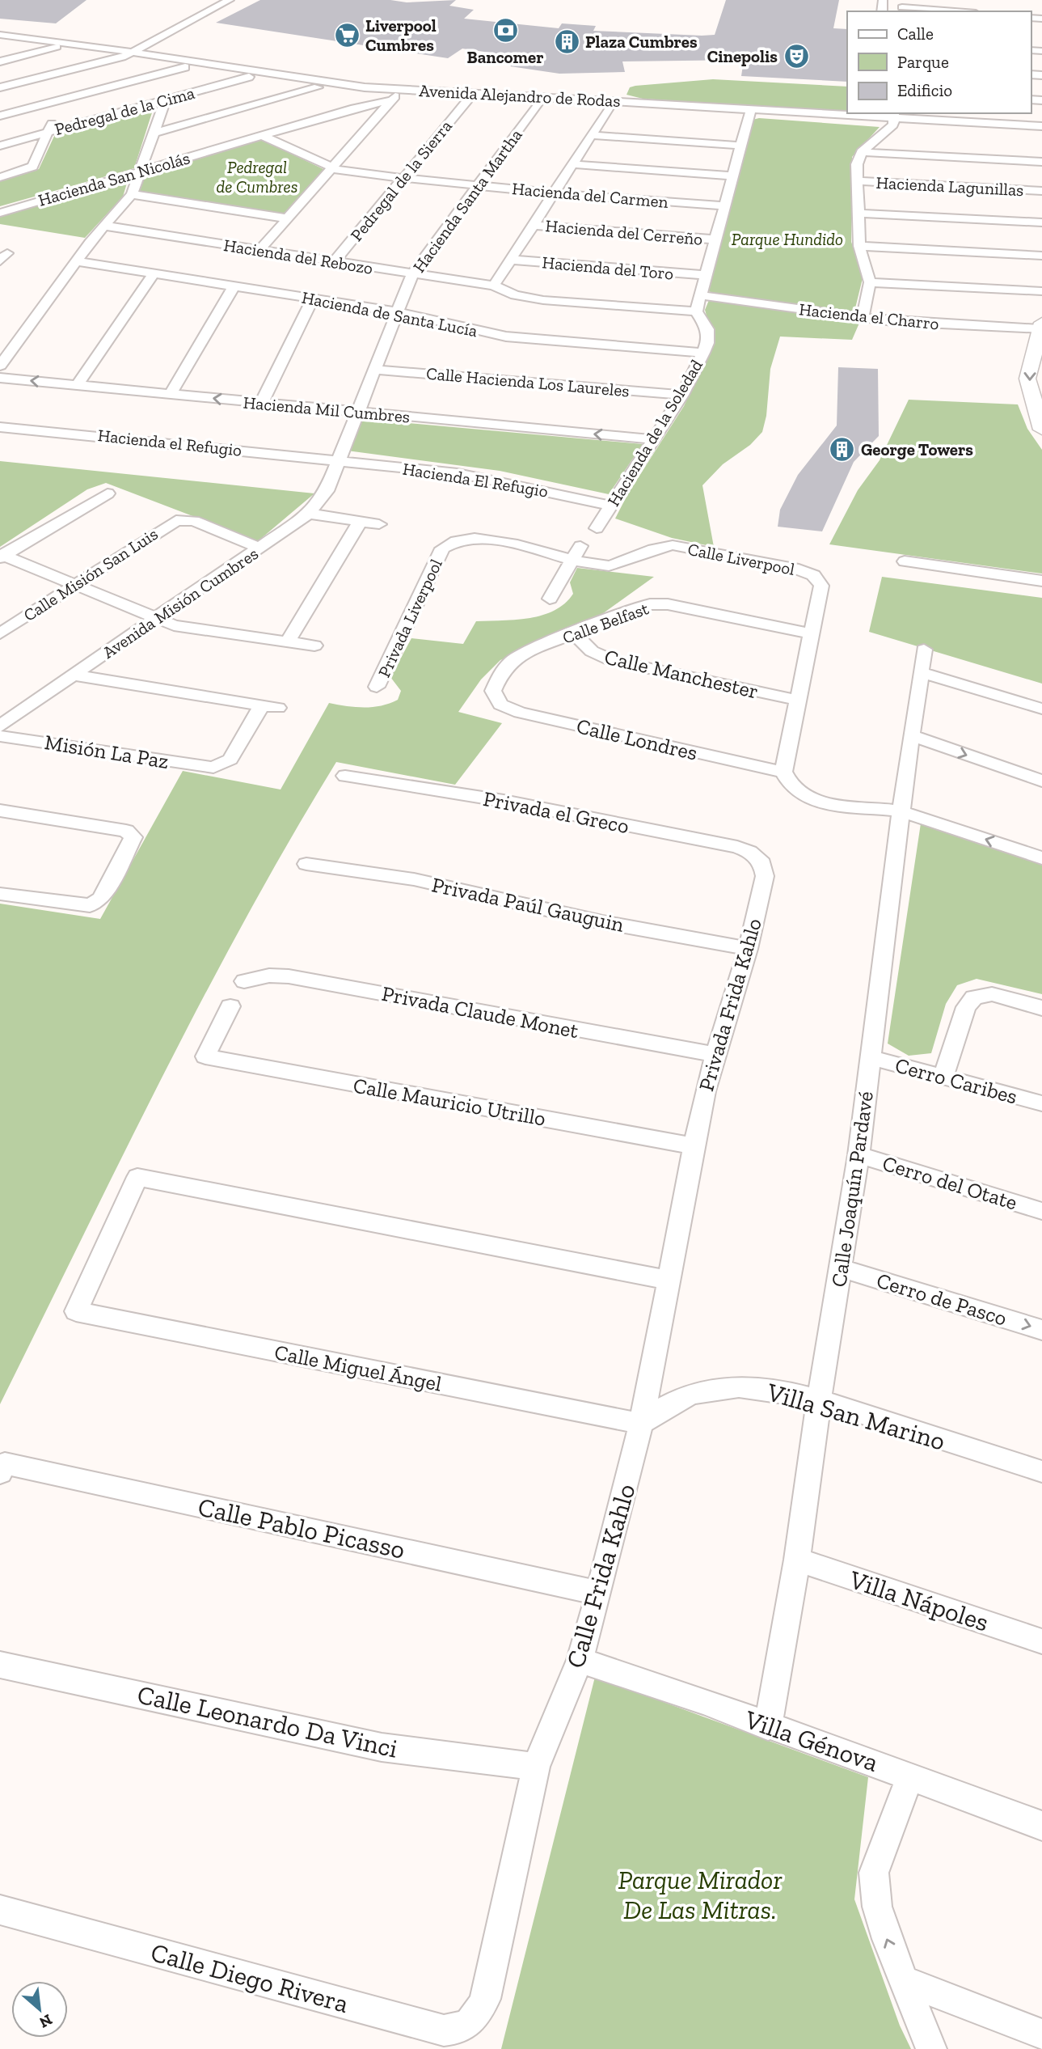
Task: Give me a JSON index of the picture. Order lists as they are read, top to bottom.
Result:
{
  "streets": {
    "street": [
      "Avenida Alejandro de Rodas",
      "Pedregal de la Cima",
      "Hacienda San Nicolás",
      "Pedregal de la Sierra",
      "Hacienda Lagunillas",
      "Hacienda del Carmen",
      "Hacienda Santa Martha",
      "Hacienda del Cerreño",
      "Hacienda del Rebozo",
      "Hacienda del Toro",
      "Hacienda de Santa Lucía",
      "Hacienda el Charro",
      "Calle Hacienda Los Laureles",
      "Hacienda Mil Cumbres",
      "Hacienda de la Soledad",
      "Hacienda el Refugio",
      "Hacienda El Refugio",
      "Calle Liverpool",
      "Calle Misión San Luis",
      "Avenida Misión Cumbres",
      "Privada Liverpool",
      "Calle Belfast",
      "Calle Manchester",
      "Calle Londres",
      "Misión La Paz",
      "Privada el Greco",
      "Privada Paúl Gauguin",
      "Privada Frida Kahlo",
      "Privada Claude Monet",
      "Cerro Caribes",
      "Calle Mauricio Utrillo",
      "Cerro del Otate",
      "Calle Joaquín Pardavé",
      "Cerro de Pasco",
      "Calle Miguel Ángel",
      "Villa San Marino",
      "Calle Pablo Picasso",
      "Calle Frida Kahlo",
      "Villa Nápoles",
      "Calle Leonardo Da Vinci",
      "Villa Génova",
      "Calle Diego Rivera"
    ]
  },
  "crossings": [
    ["Avenida Alejandro de Rodas", "Pedregal de la Cima"],
    ["Avenida Alejandro de Rodas", "Hacienda San Nicolás"],
    ["Avenida Alejandro de Rodas", "Pedregal de la Sierra"],
    ["Avenida Alejandro de Rodas", "Hacienda Santa Martha"],
    ["Hacienda San Nicolás", "Hacienda del Carmen"],
    ["Pedregal de la Sierra", "Hacienda del Carmen"],
    ["Pedregal de la Sierra", "Hacienda del Rebozo"],
    ["Hacienda del Carmen", "Hacienda Santa Martha"],
    ["Hacienda Santa Martha", "Hacienda del Rebozo"],
    ["Hacienda Santa Martha", "Hacienda de Santa Lucía"],
    ["Hacienda Santa Martha", "Calle Hacienda Los Laureles"],
    ["Hacienda Santa Martha", "Hacienda Mil Cumbres"],
    ["Hacienda Santa Martha", "Hacienda el Refugio"],
    ["Hacienda Santa Martha", "Hacienda El Refugio"],
    ["Hacienda Santa Martha", "Avenida Misión Cumbres"],
    ["Hacienda del Rebozo", "Hacienda de la Soledad"],
    ["Hacienda de Santa Lucía", "Hacienda de la Soledad"],
    ["Calle Hacienda Los Laureles", "Hacienda de la Soledad"],
    ["Hacienda Mil Cumbres", "Hacienda de la Soledad"],
    ["Hacienda de la Soledad", "Hacienda El Refugio"],
    ["Hacienda el Refugio", "Hacienda El Refugio"],
    ["Hacienda el Refugio", "Avenida Misión Cumbres"],
    ["Hacienda El Refugio", "Avenida Misión Cumbres"],
    ["Calle Liverpool", "Privada Liverpool"],
    ["Calle Liverpool", "Calle Belfast"],
    ["Calle Liverpool", "Calle Manchester"],
    ["Calle Liverpool", "Calle Londres"],
    ["Calle Misión San Luis", "Avenida Misión Cumbres"],
    ["Avenida Misión Cumbres", "Misión La Paz"],
    ["Calle Belfast", "Calle Manchester"],
    ["Calle Belfast", "Calle Londres"],
    ["Privada el Greco", "Privada Frida Kahlo"],
    ["Privada Paúl Gauguin", "Privada Frida Kahlo"],
    ["Privada Frida Kahlo", "Privada Claude Monet"],
    ["Privada Frida Kahlo", "Calle Mauricio Utrillo"],
    ["Privada Frida Kahlo", "Calle Frida Kahlo"],
    ["Cerro Caribes", "Calle Joaquín Pardavé"],
    ["Calle Mauricio Utrillo", "Calle Frida Kahlo"],
    ["Cerro del Otate", "Calle Joaquín Pardavé"],
    ["Calle Joaquín Pardavé", "Cerro de Pasco"],
    ["Calle Joaquín Pardavé", "Villa San Marino"],
    ["Calle Joaquín Pardavé", "Villa Nápoles"],
    ["Calle Joaquín Pardavé", "Villa Génova"],
    ["Calle Miguel Ángel", "Villa San Marino"],
    ["Calle Miguel Ángel", "Calle Frida Kahlo"],
    ["Villa San Marino", "Calle Frida Kahlo"],
    ["Calle Pablo Picasso", "Calle Frida Kahlo"],
    ["Calle Frida Kahlo", "Calle Leonardo Da Vinci"],
    ["Calle Frida Kahlo", "Villa Génova"],
    ["Calle Frida Kahlo", "Calle Diego Rivera"]
  ],
  "one_way": ["Hacienda Mil Cumbres", "Cerro de Pasco"],
  "parks": ["Pedregal de Cumbres", "Parque Hundido", "Parque Mirador De Las Mitras."],
  "places": {
    "bank": ["Bancomer"],
    "supermarket": ["Liverpool Cumbres"],
    "building": ["Plaza Cumbres", "George Towers"],
    "theatre": ["Cinepolis"]
  },
  "legend": ["Calle", "Parque", "Edificio"],
  "north": "bottom right"
}
